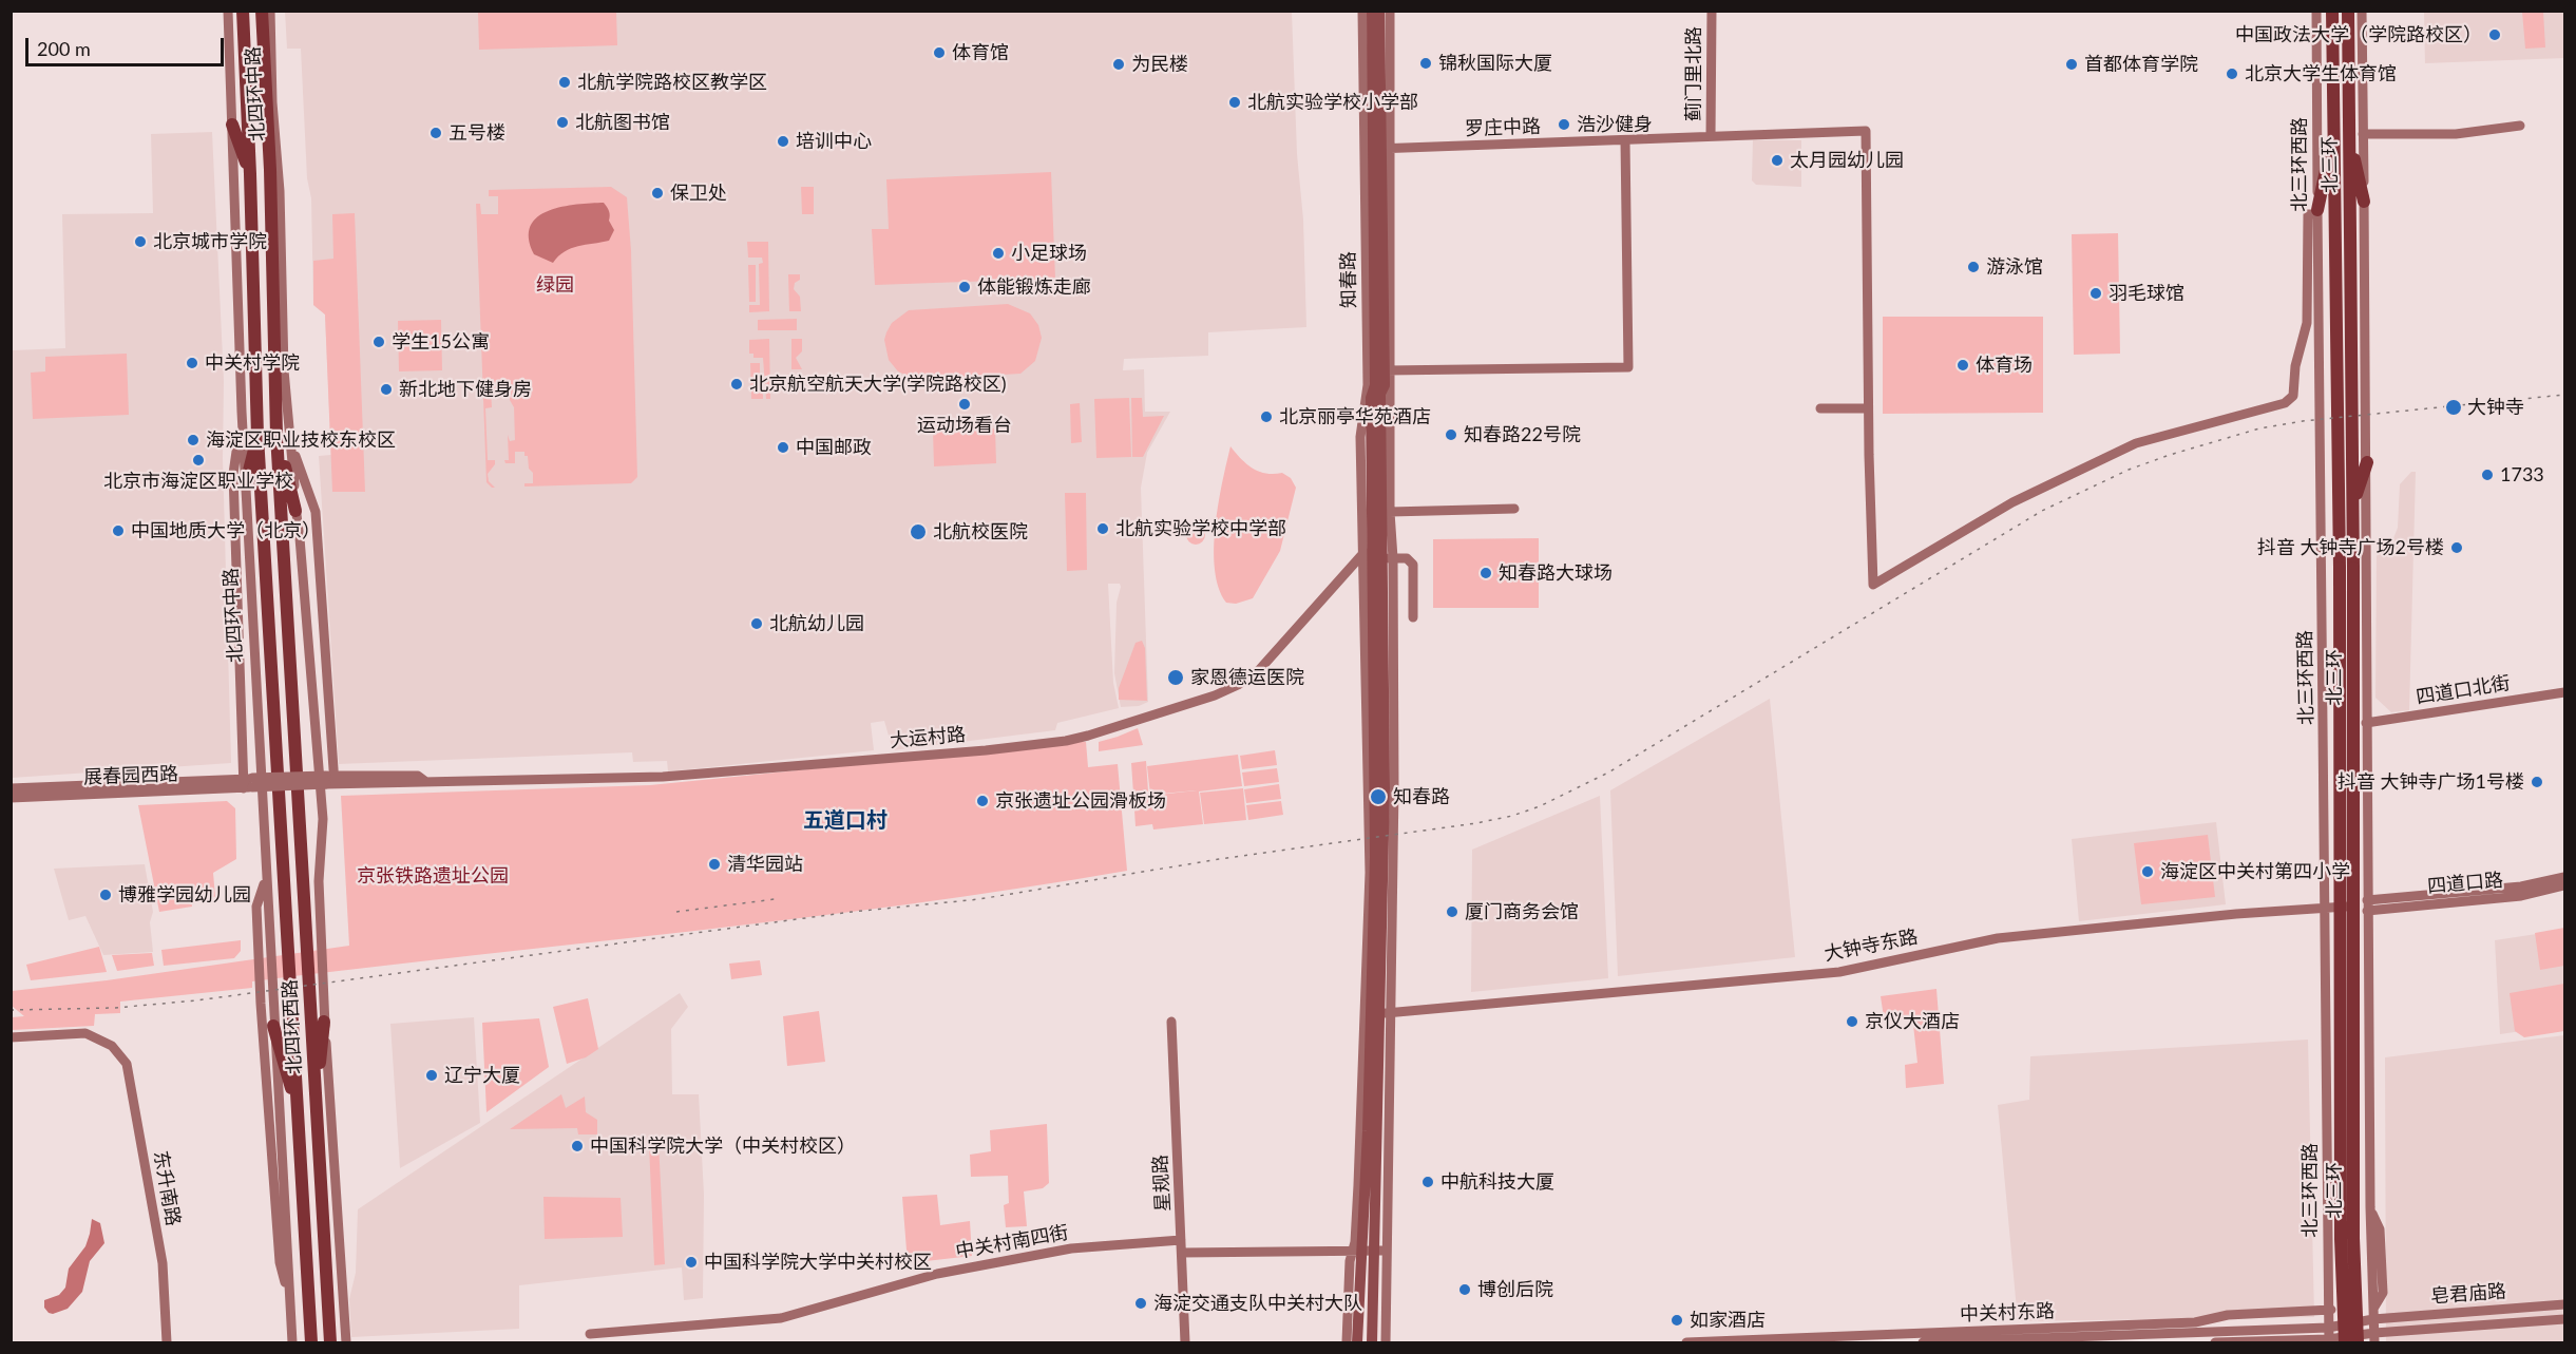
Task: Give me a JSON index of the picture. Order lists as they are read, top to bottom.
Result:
{
  "streets": {
    "highway": ["北四环中路", "北三环", "北四环西路"],
    "main road": ["知春路"],
    "street": [
      "蓟门里北路",
      "罗庄中路",
      "北三环西路",
      "四道口北街",
      "大运村路",
      "展春园西路",
      "四道口路",
      "大钟寺东路",
      "星规路",
      "东升南路",
      "中关村南四街",
      "皂君庙路",
      "中关村东路"
    ]
  },
  "crossings": [
    ["蓟门里北路", "罗庄中路"],
    ["北四环中路", "北四环西路"],
    ["罗庄中路", "知春路"],
    ["北三环西路", "大钟寺东路"],
    ["北三环西路", "皂君庙路"],
    ["北三环西路", "中关村东路"],
    ["北三环", "皂君庙路"],
    ["知春路", "大运村路"],
    ["知春路", "大钟寺东路"],
    ["大运村路", "展春园西路"],
    ["四道口路", "大钟寺东路"],
    ["星规路", "中关村南四街"],
    ["皂君庙路", "中关村东路"]
  ],
  "districts": ["五道口村"],
  "parks": ["绿园", "京张铁路遗址公园"],
  "places": [
    "中国政法大学（学院路校区）",
    "体育馆",
    "锦秋国际大厦",
    "为民楼",
    "首都体育学院",
    "北京大学生体育馆",
    "北航学院路校区教学区",
    "北航实验学校小学部",
    "北航图书馆",
    "浩沙健身",
    "五号楼",
    "培训中心",
    "太月园幼儿园",
    "保卫处",
    "北京城市学院",
    "小足球场",
    "游泳馆",
    "体能锻炼走廊",
    "羽毛球馆",
    "学生15公寓",
    "中关村学院",
    "体育场",
    "北京航空航天大学(学院路校区)",
    "新北地下健身房",
    "运动场看台",
    "大钟寺",
    "北京丽亭华苑酒店",
    "知春路22号院",
    "海淀区职业技校东校区",
    "中国邮政",
    "北京市海淀区职业学校",
    "1733",
    "北航实验学校中学部",
    "中国地质大学（北京）",
    "北航校医院",
    "抖音 大钟寺广场2号楼",
    "知春路大球场",
    "北航幼儿园",
    "家恩德运医院",
    "抖音 大钟寺广场1号楼",
    "知春路",
    "京张遗址公园滑板场",
    "清华园站",
    "海淀区中关村第四小学",
    "博雅学园幼儿园",
    "厦门商务会馆",
    "京仪大酒店",
    "辽宁大厦",
    "中国科学院大学（中关村校区）",
    "中航科技大厦",
    "中国科学院大学中关村校区",
    "博创后院",
    "海淀交通支队中关村大队",
    "如家酒店"
  ],
  "scale_bar": "200 m"
}
